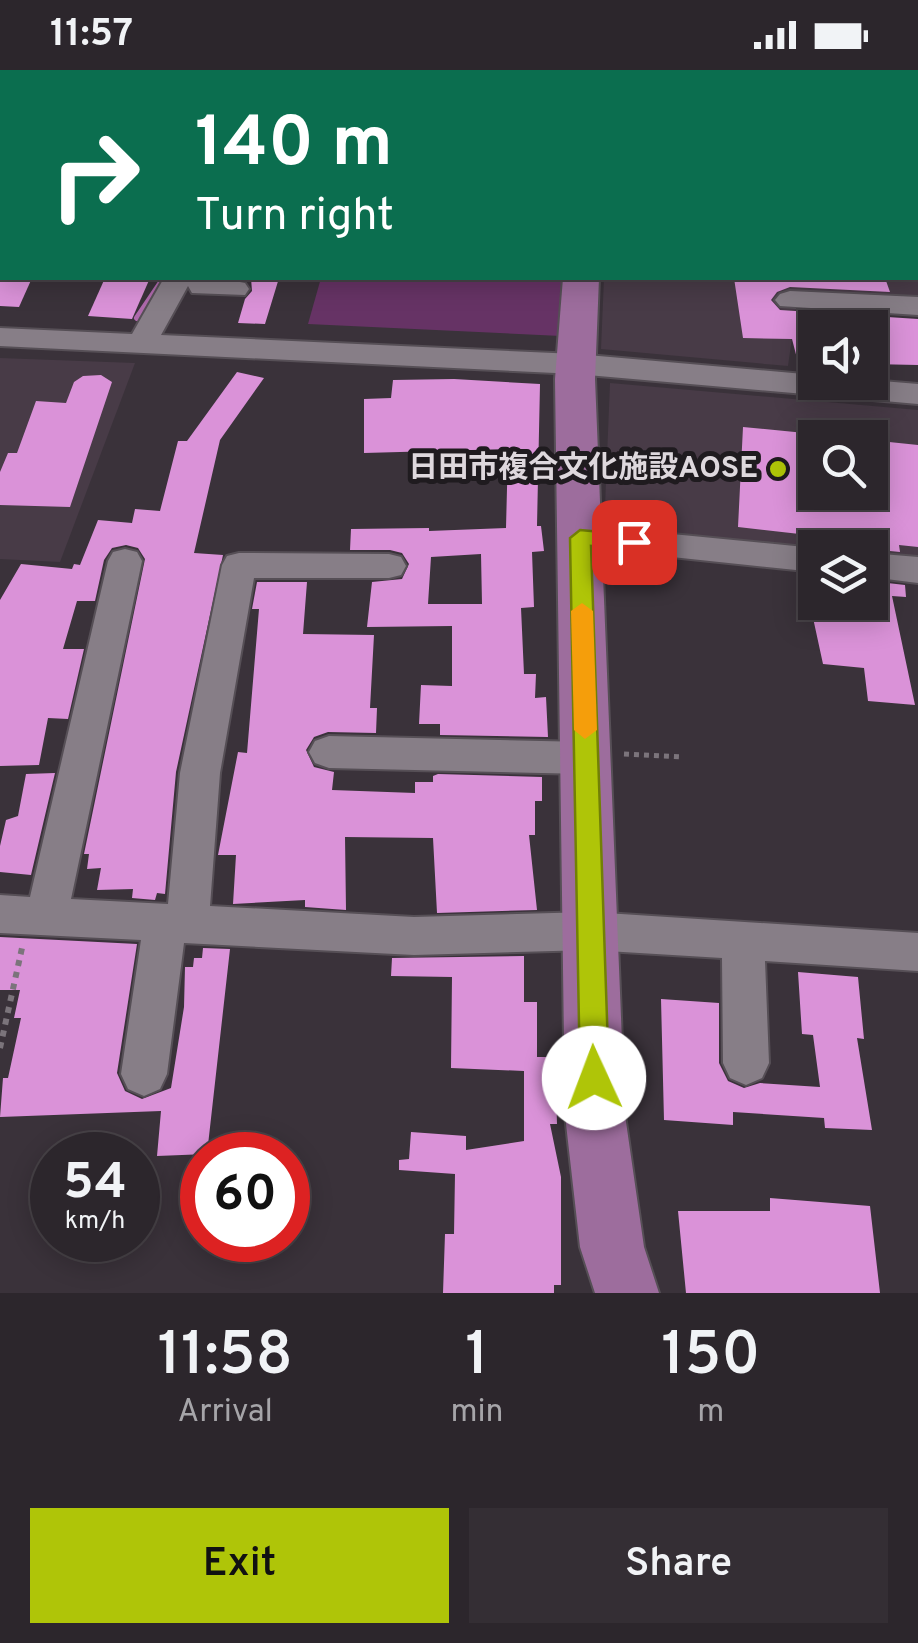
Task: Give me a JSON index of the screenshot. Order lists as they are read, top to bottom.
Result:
{
  "places": ["日田市複合文化施設AOSE"],
  "page": {
    "status": "11:57",
    "turn": ["140 m", "Turn right"],
    "speed": "54 km/h",
    "limit": "60",
    "eta": [
      "11:58",
      "Arrival",
      "1",
      "min",
      "150",
      "m"
    ],
    "buttons": ["Exit", "Share"]
  }
}
